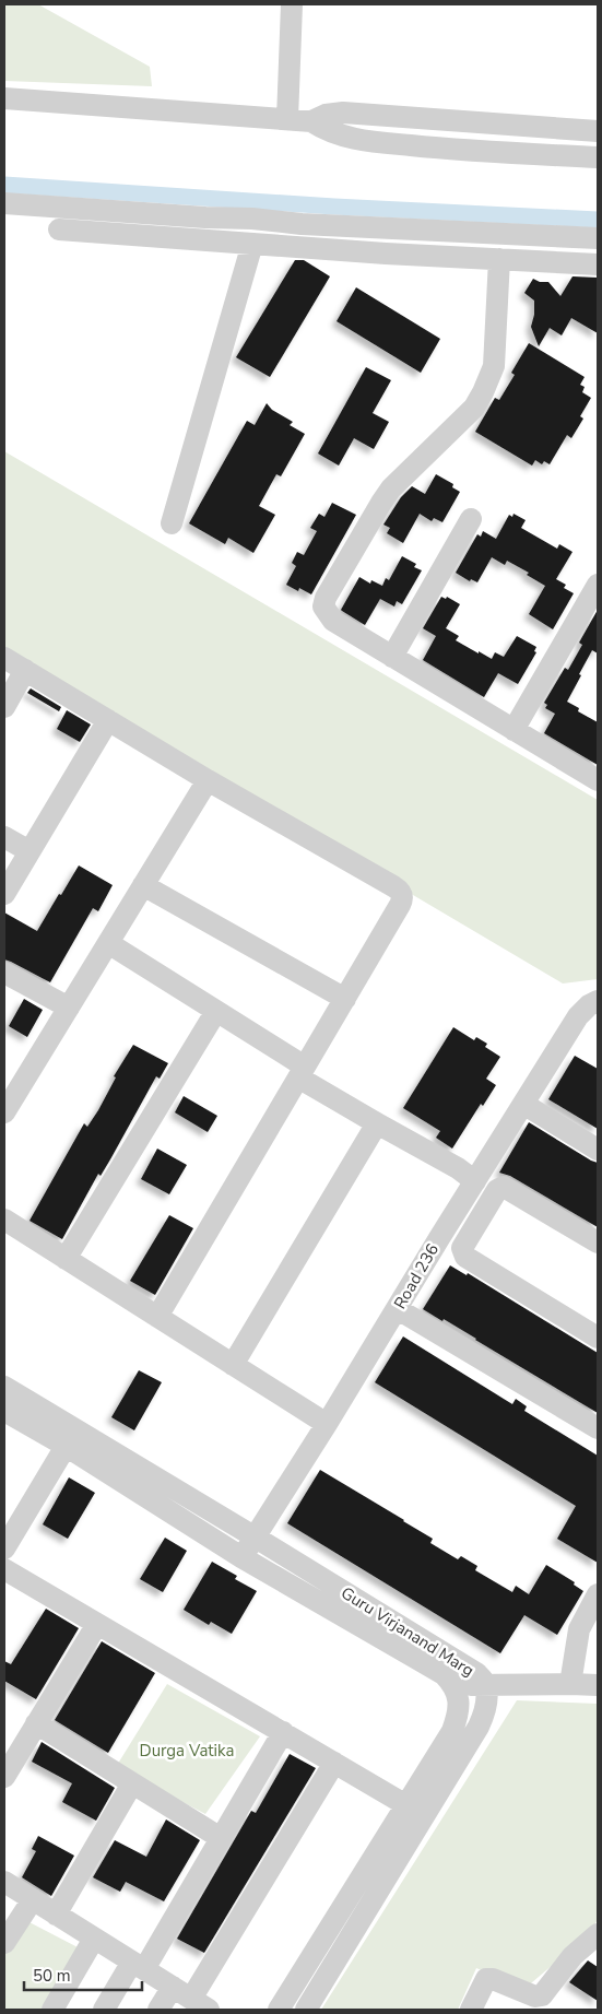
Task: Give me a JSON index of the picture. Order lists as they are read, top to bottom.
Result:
{
  "streets": {
    "street": ["Road 236", "Guru Virjanand Marg"]
  },
  "crossings": [
    ["Road 236", "Guru Virjanand Marg"]
  ],
  "parks": ["Durga Vatika"],
  "scale_bar": "50 m"
}
